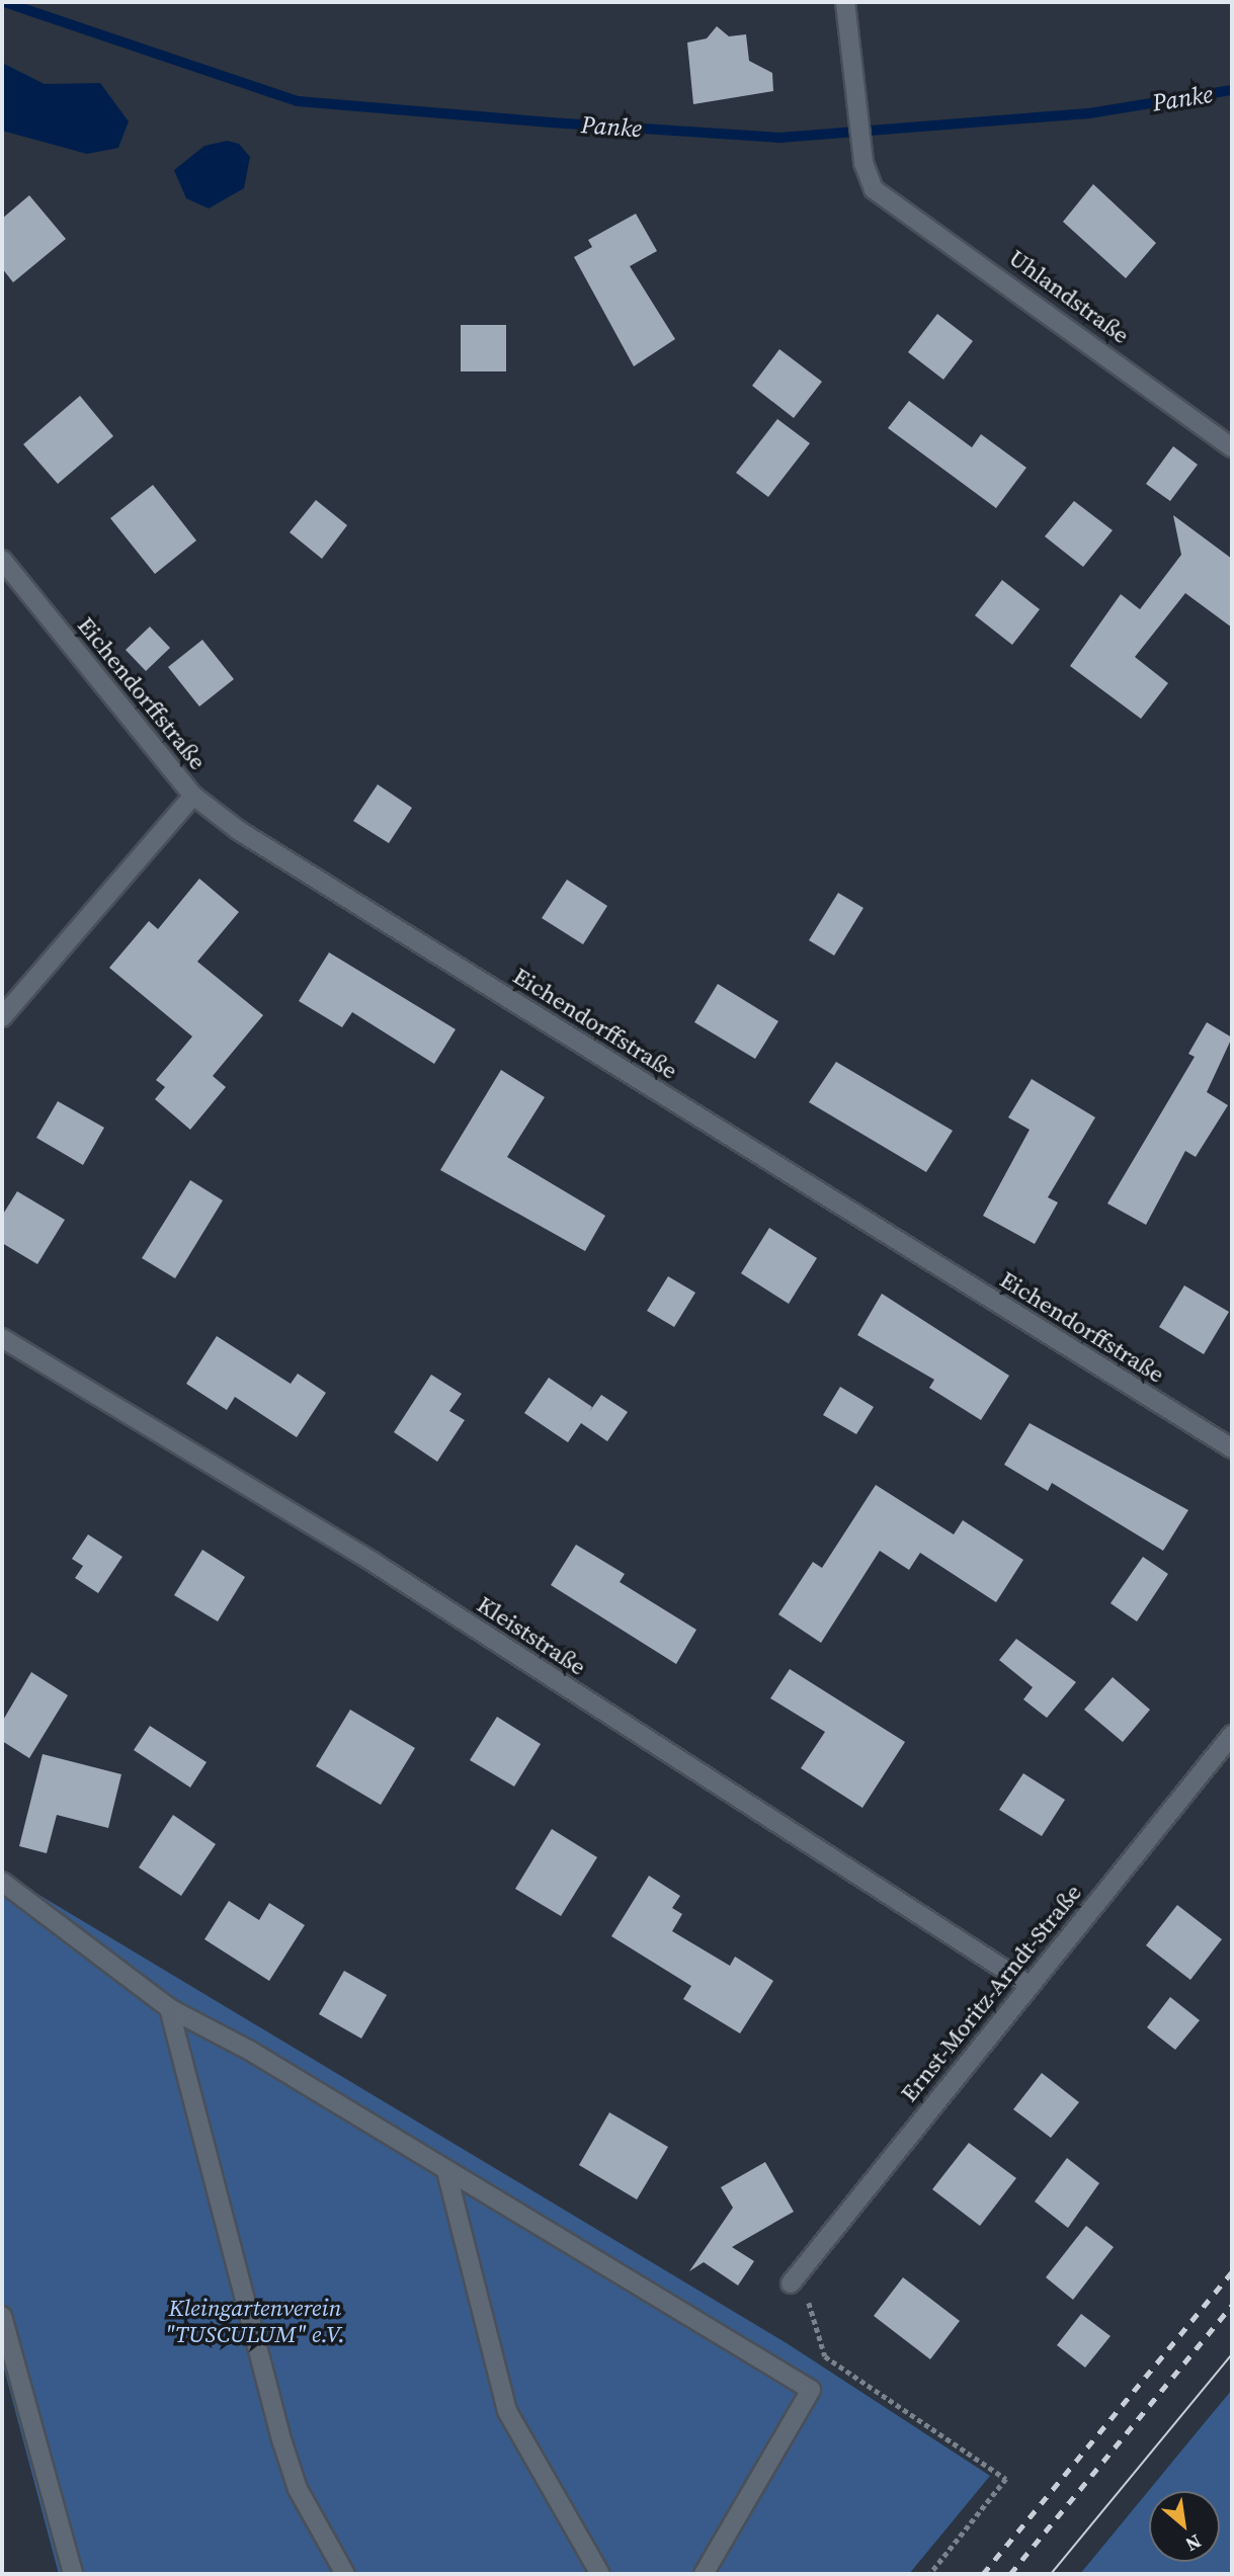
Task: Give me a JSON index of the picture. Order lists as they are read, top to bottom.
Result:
{
  "streets": {
    "street": [
      "Uhlandstraße",
      "Eichendorffstraße",
      "Kleiststraße",
      "Ernst-Moritz-Arndt-Straße"
    ]
  },
  "crossings": [
    ["Kleiststraße", "Ernst-Moritz-Arndt-Straße"]
  ],
  "water": ["Panke"],
  "parks": ["Kleingartenverein \"TUSCULUM\" e.V."],
  "north": "bottom right"
}
